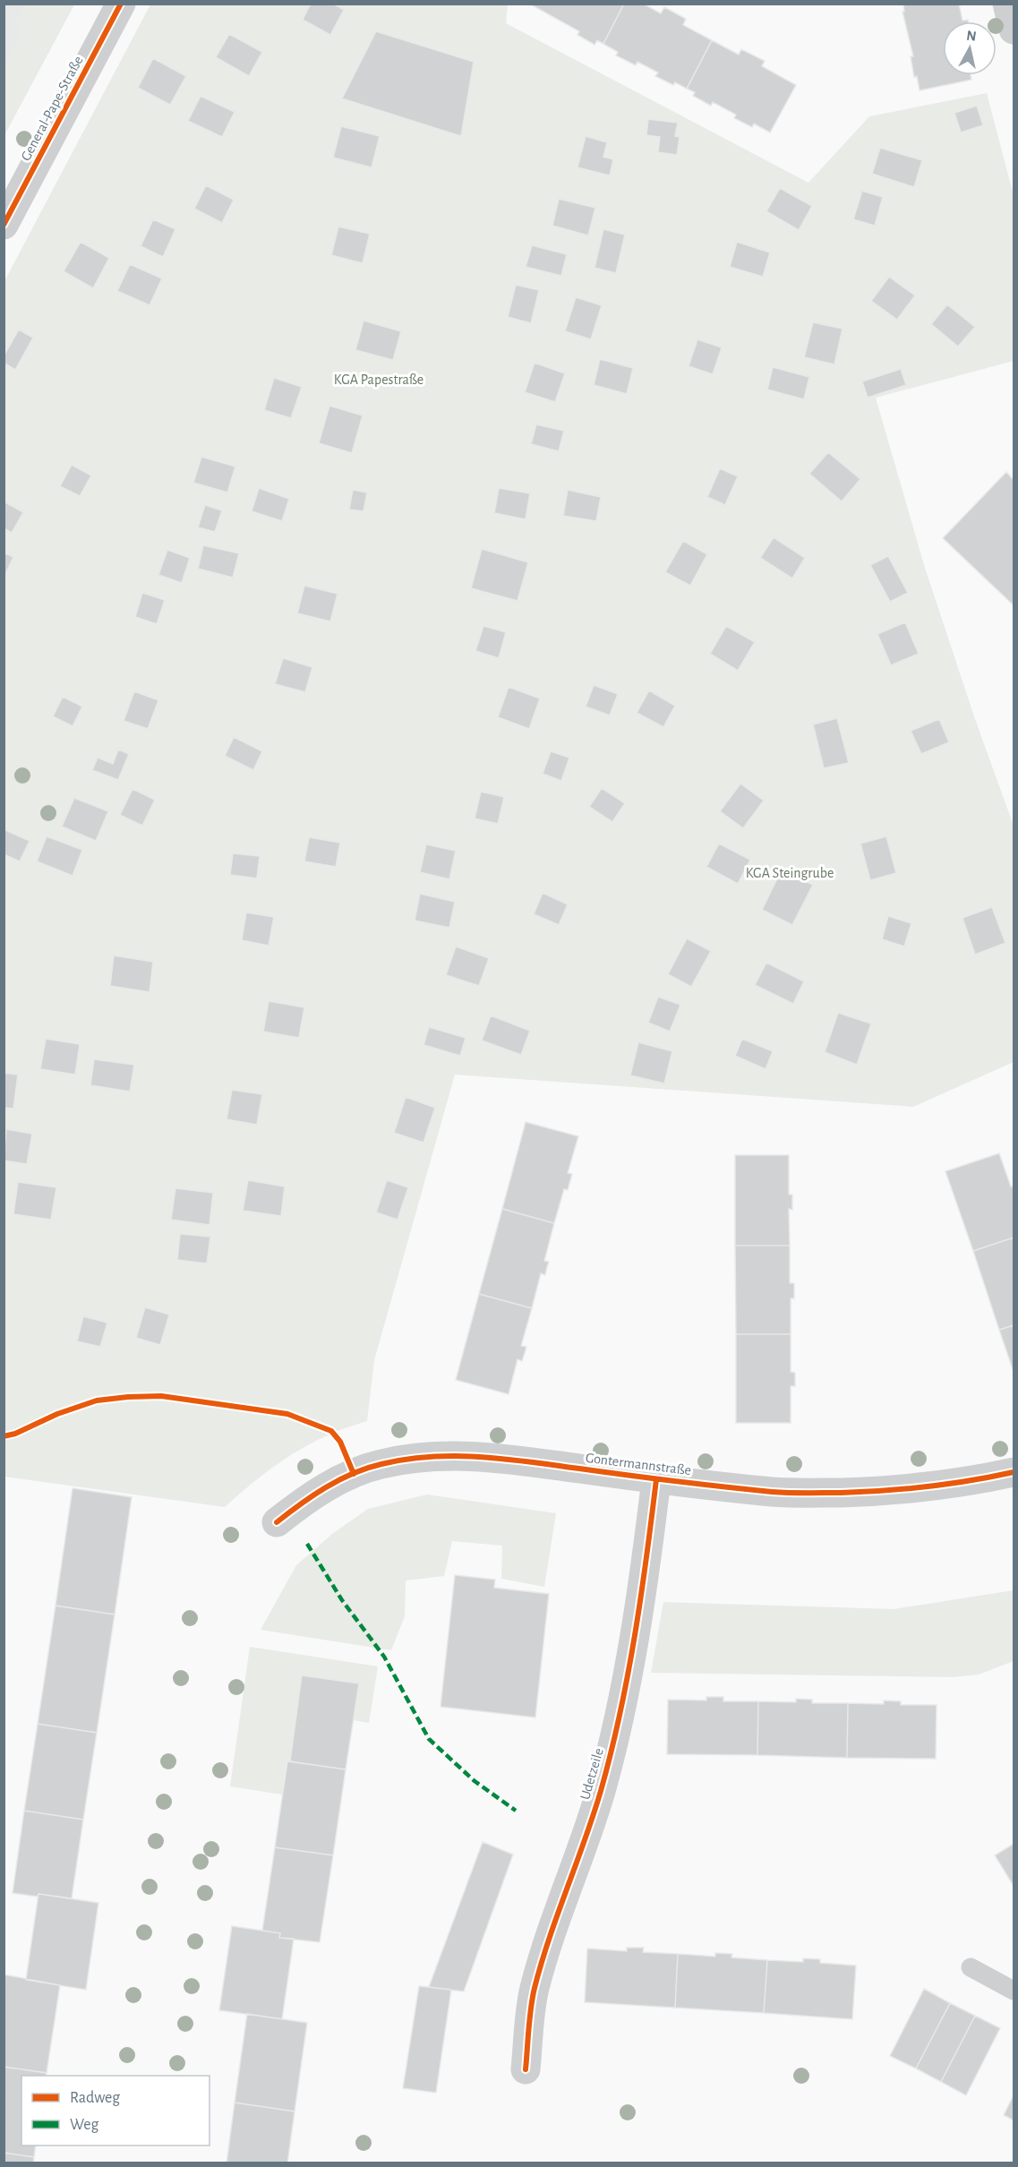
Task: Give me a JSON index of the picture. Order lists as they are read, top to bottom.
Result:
{
  "streets": {
    "street": ["General-Pape-Straße", "Gontermannstraße", "Udetzeile"]
  },
  "crossings": [
    ["Gontermannstraße", "Udetzeile"]
  ],
  "parks": ["KGA Papestraße", "KGA Steingrube"],
  "legend": ["Radweg", "Weg"],
  "north": "top"
}
